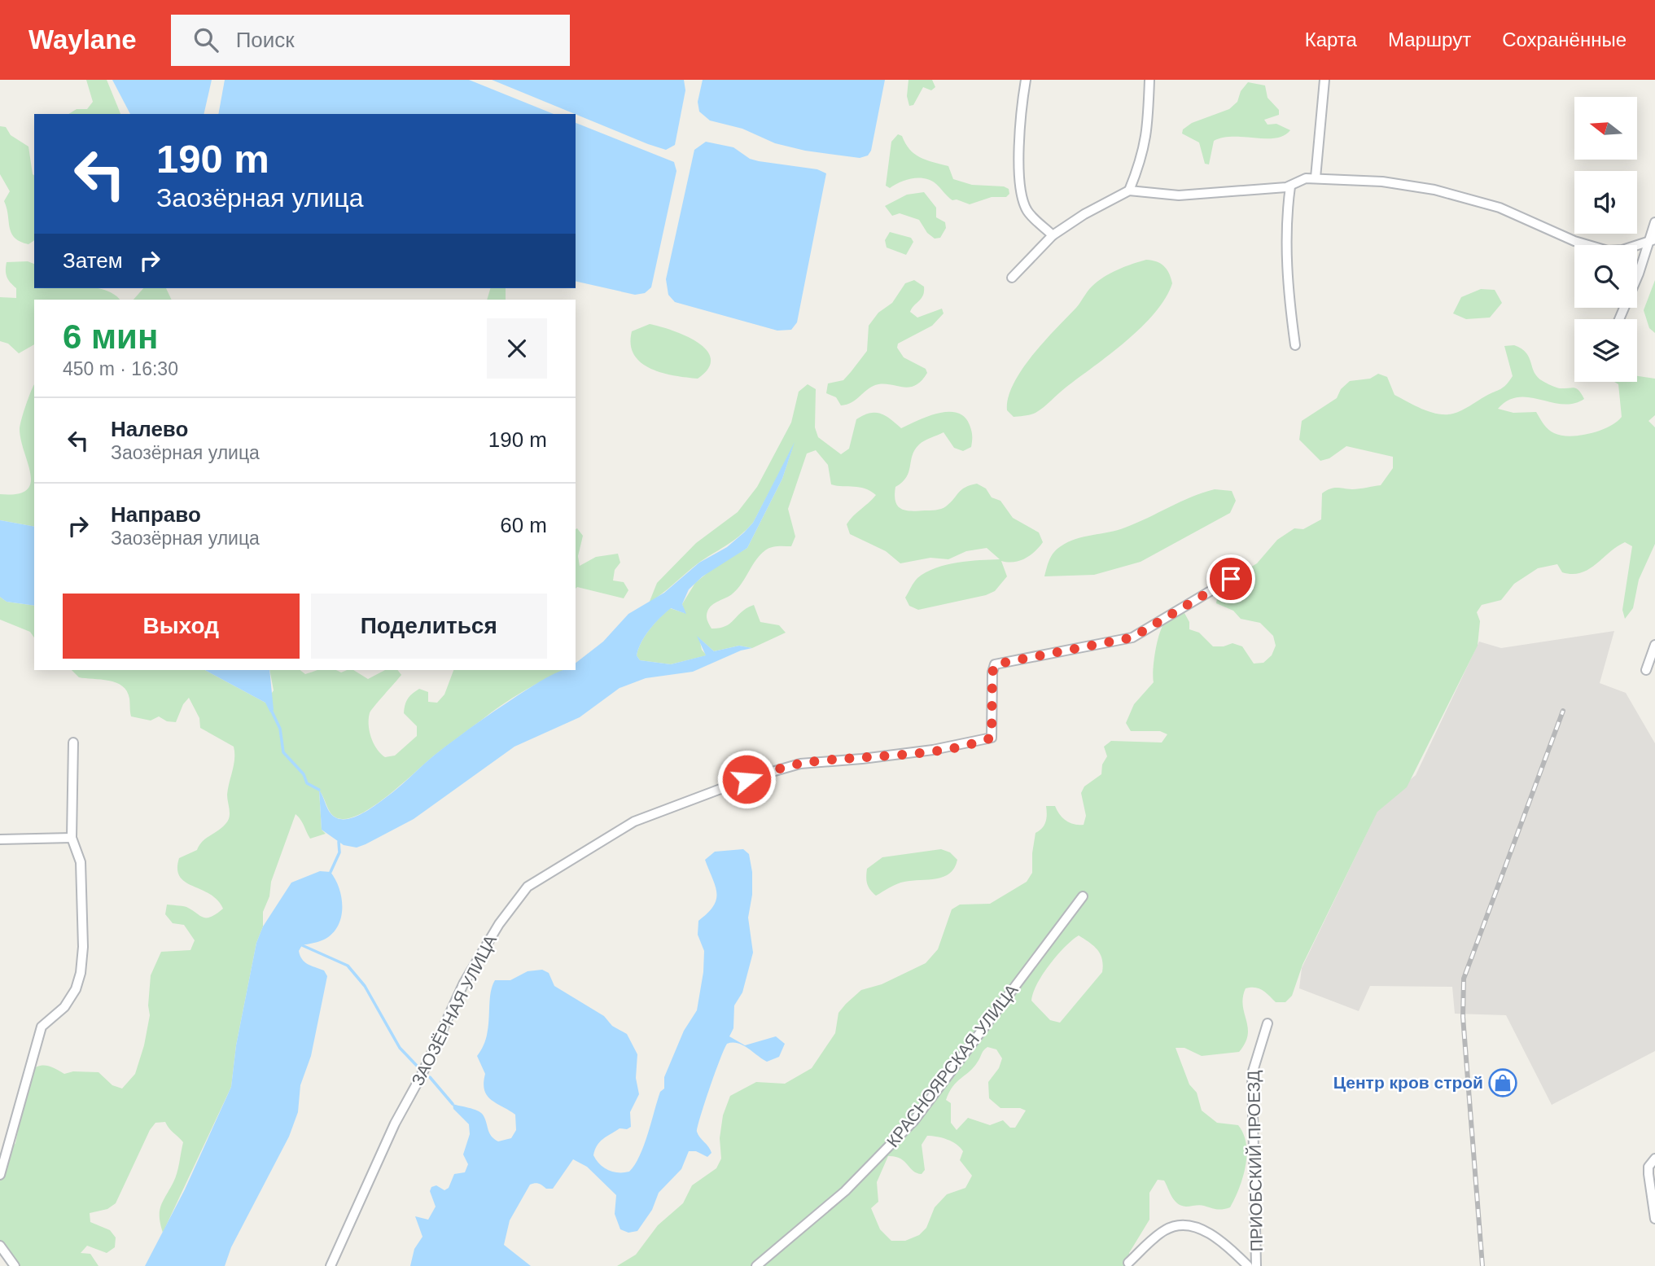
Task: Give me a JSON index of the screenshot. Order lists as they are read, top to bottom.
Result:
{
  "streets": {
    "street": ["ЗАОЗЁРНАЯ УЛИЦА", "КРАСНОЯРСКАЯ УЛИЦА", "ПРИОБСКИЙ ПРОЕЗД"]
  },
  "places": {
    "shop": ["Центр кров строй"]
  },
  "north": "left",
  "page": {
    "header": "Waylane",
    "search": "Поиск",
    "nav": ["Карта", "Маршрут", "Сохранённые"],
    "turn": ["190 m", "Заозёрная улица"],
    "then": "Затем",
    "heading": ["6 мин", "450 m · 16:30"],
    "list": [
      {
        "name": "Налево",
        "note": "Заозёрная улица",
        "value": "190 m"
      },
      {
        "name": "Направо",
        "note": "Заозёрная улица",
        "value": "60 m"
      }
    ],
    "buttons": ["Выход", "Поделиться"]
  }
}
